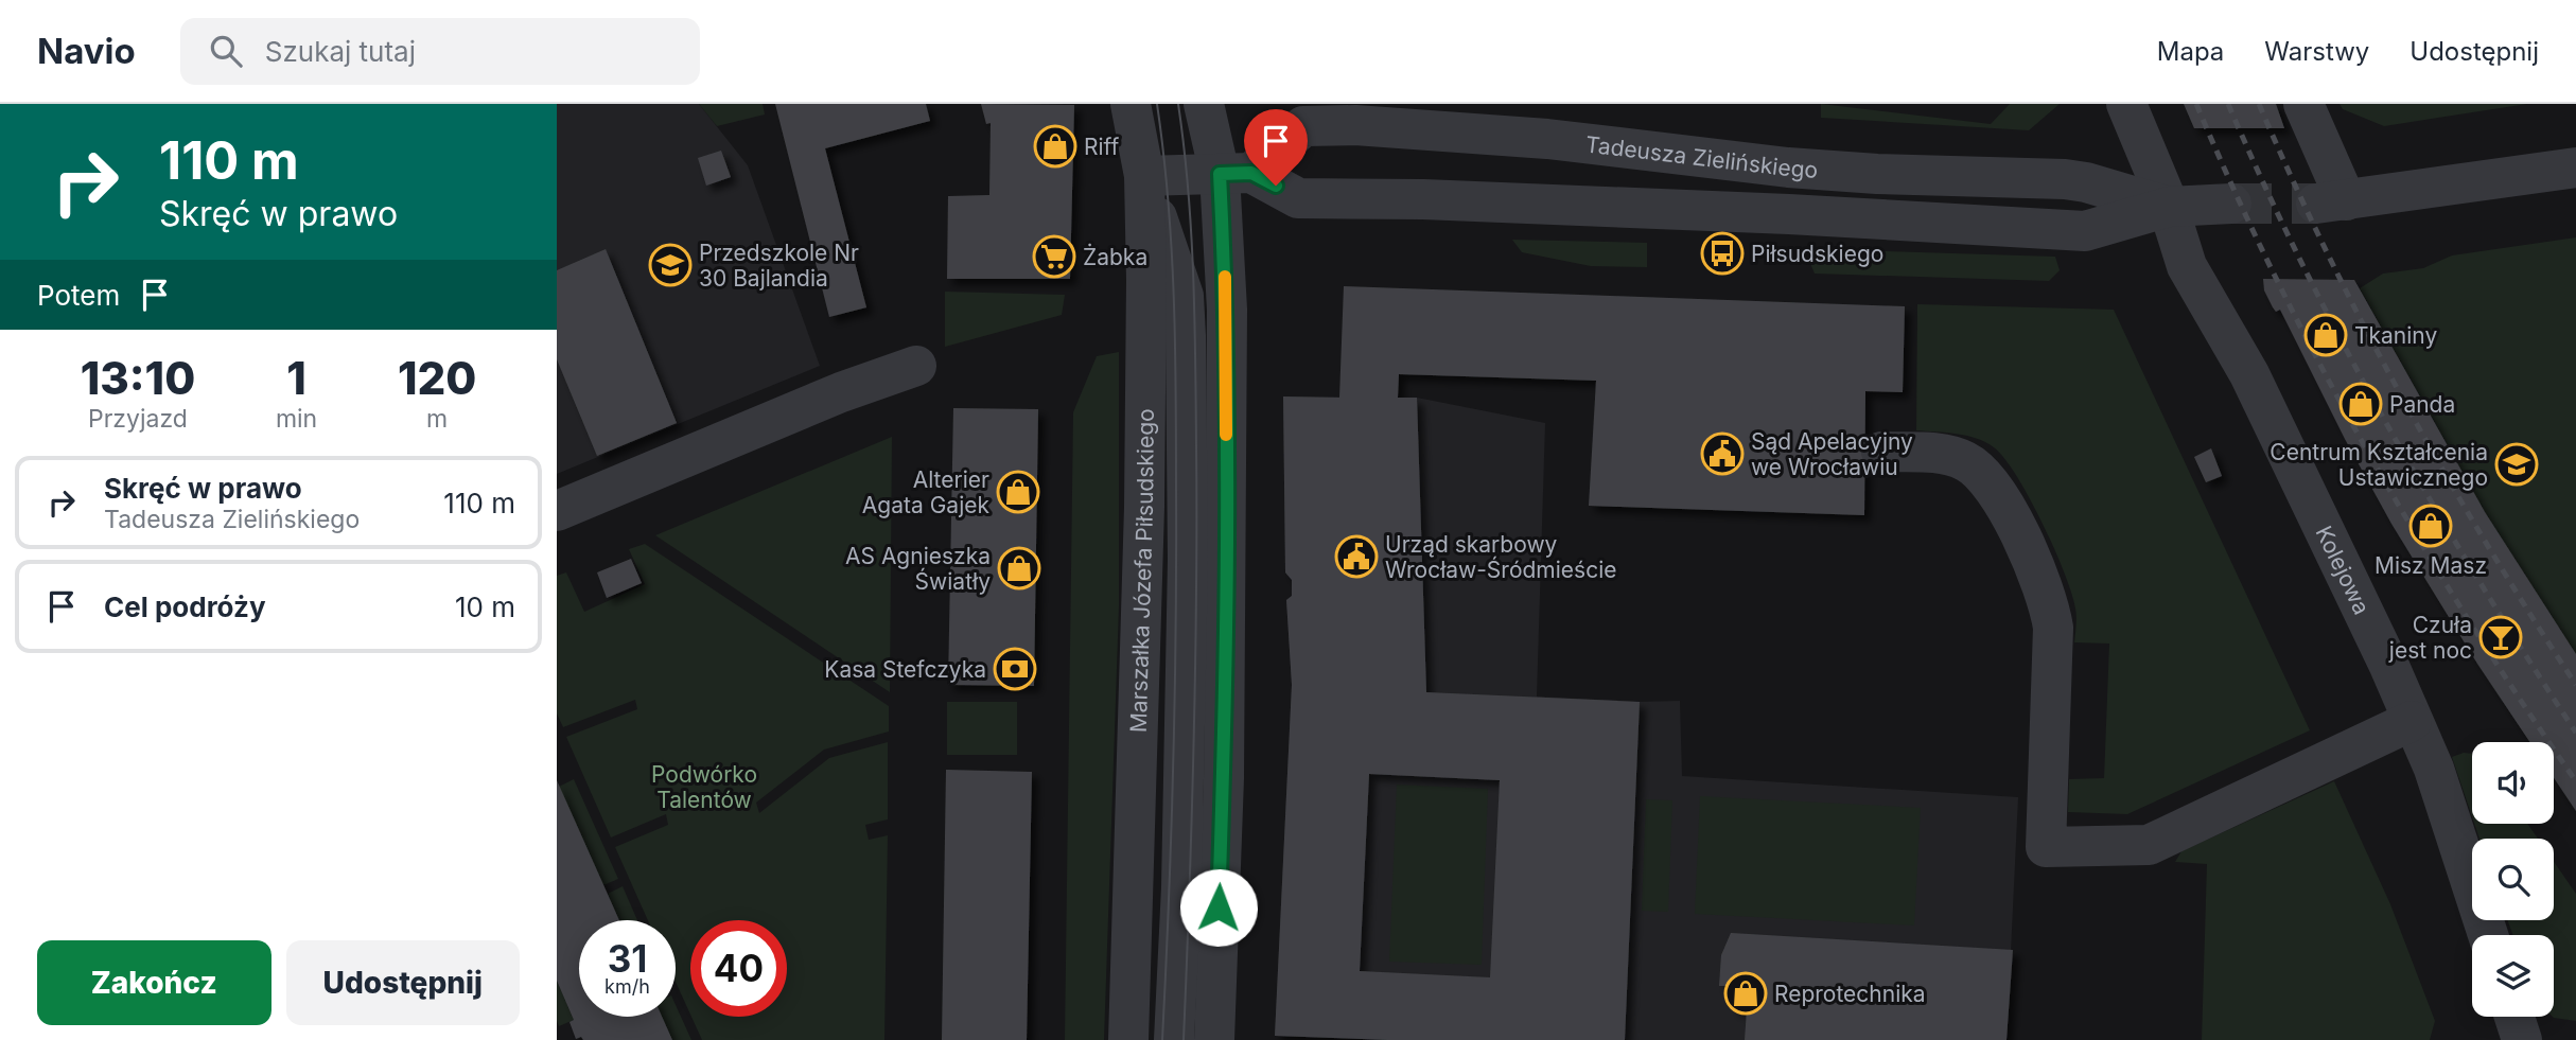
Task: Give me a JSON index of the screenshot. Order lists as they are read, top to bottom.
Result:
{
  "streets": {
    "street": ["Tadeusza Zielińskiego", "Marszałka Józefa Piłsudskiego", "Kolejowa"]
  },
  "crossings": [
    ["Tadeusza Zielińskiego", "Kolejowa"]
  ],
  "parks": ["Podwórko Talentów"],
  "places": {
    "shop": [
      "Riff",
      "Tkaniny",
      "Panda",
      "Alterier Agata Gajek",
      "Misz Masz",
      "AS Agnieszka Światły",
      "Reprotechnika"
    ],
    "bus stop": ["Piłsudskiego"],
    "supermarket": ["Żabka"],
    "school or university": ["Przedszkole Nr 30 Bajlandia", "Centrum Kształcenia Ustawicznego"],
    "public building": ["Sąd Apelacyjny we Wrocławiu", "Urząd skarbowy Wrocław-Śródmieście"],
    "bar": ["Czuła jest noc"],
    "bank": ["Kasa Stefczyka"]
  },
  "page": {
    "header": "Navio",
    "search": "Szukaj tutaj",
    "nav": ["Mapa", "Warstwy", "Udostępnij"],
    "turn": ["110 m", "Skręć w prawo"],
    "then": "Potem",
    "eta": [
      "13:10",
      "Przyjazd",
      "1",
      "min",
      "120",
      "m"
    ],
    "list": [
      {
        "name": "Skręć w prawo",
        "note": "Tadeusza Zielińskiego",
        "value": "110 m"
      },
      {
        "name": "Cel podróży",
        "value": "10 m"
      }
    ],
    "speed": "31 km/h",
    "limit": "40",
    "buttons": ["Zakończ", "Udostępnij"]
  }
}
